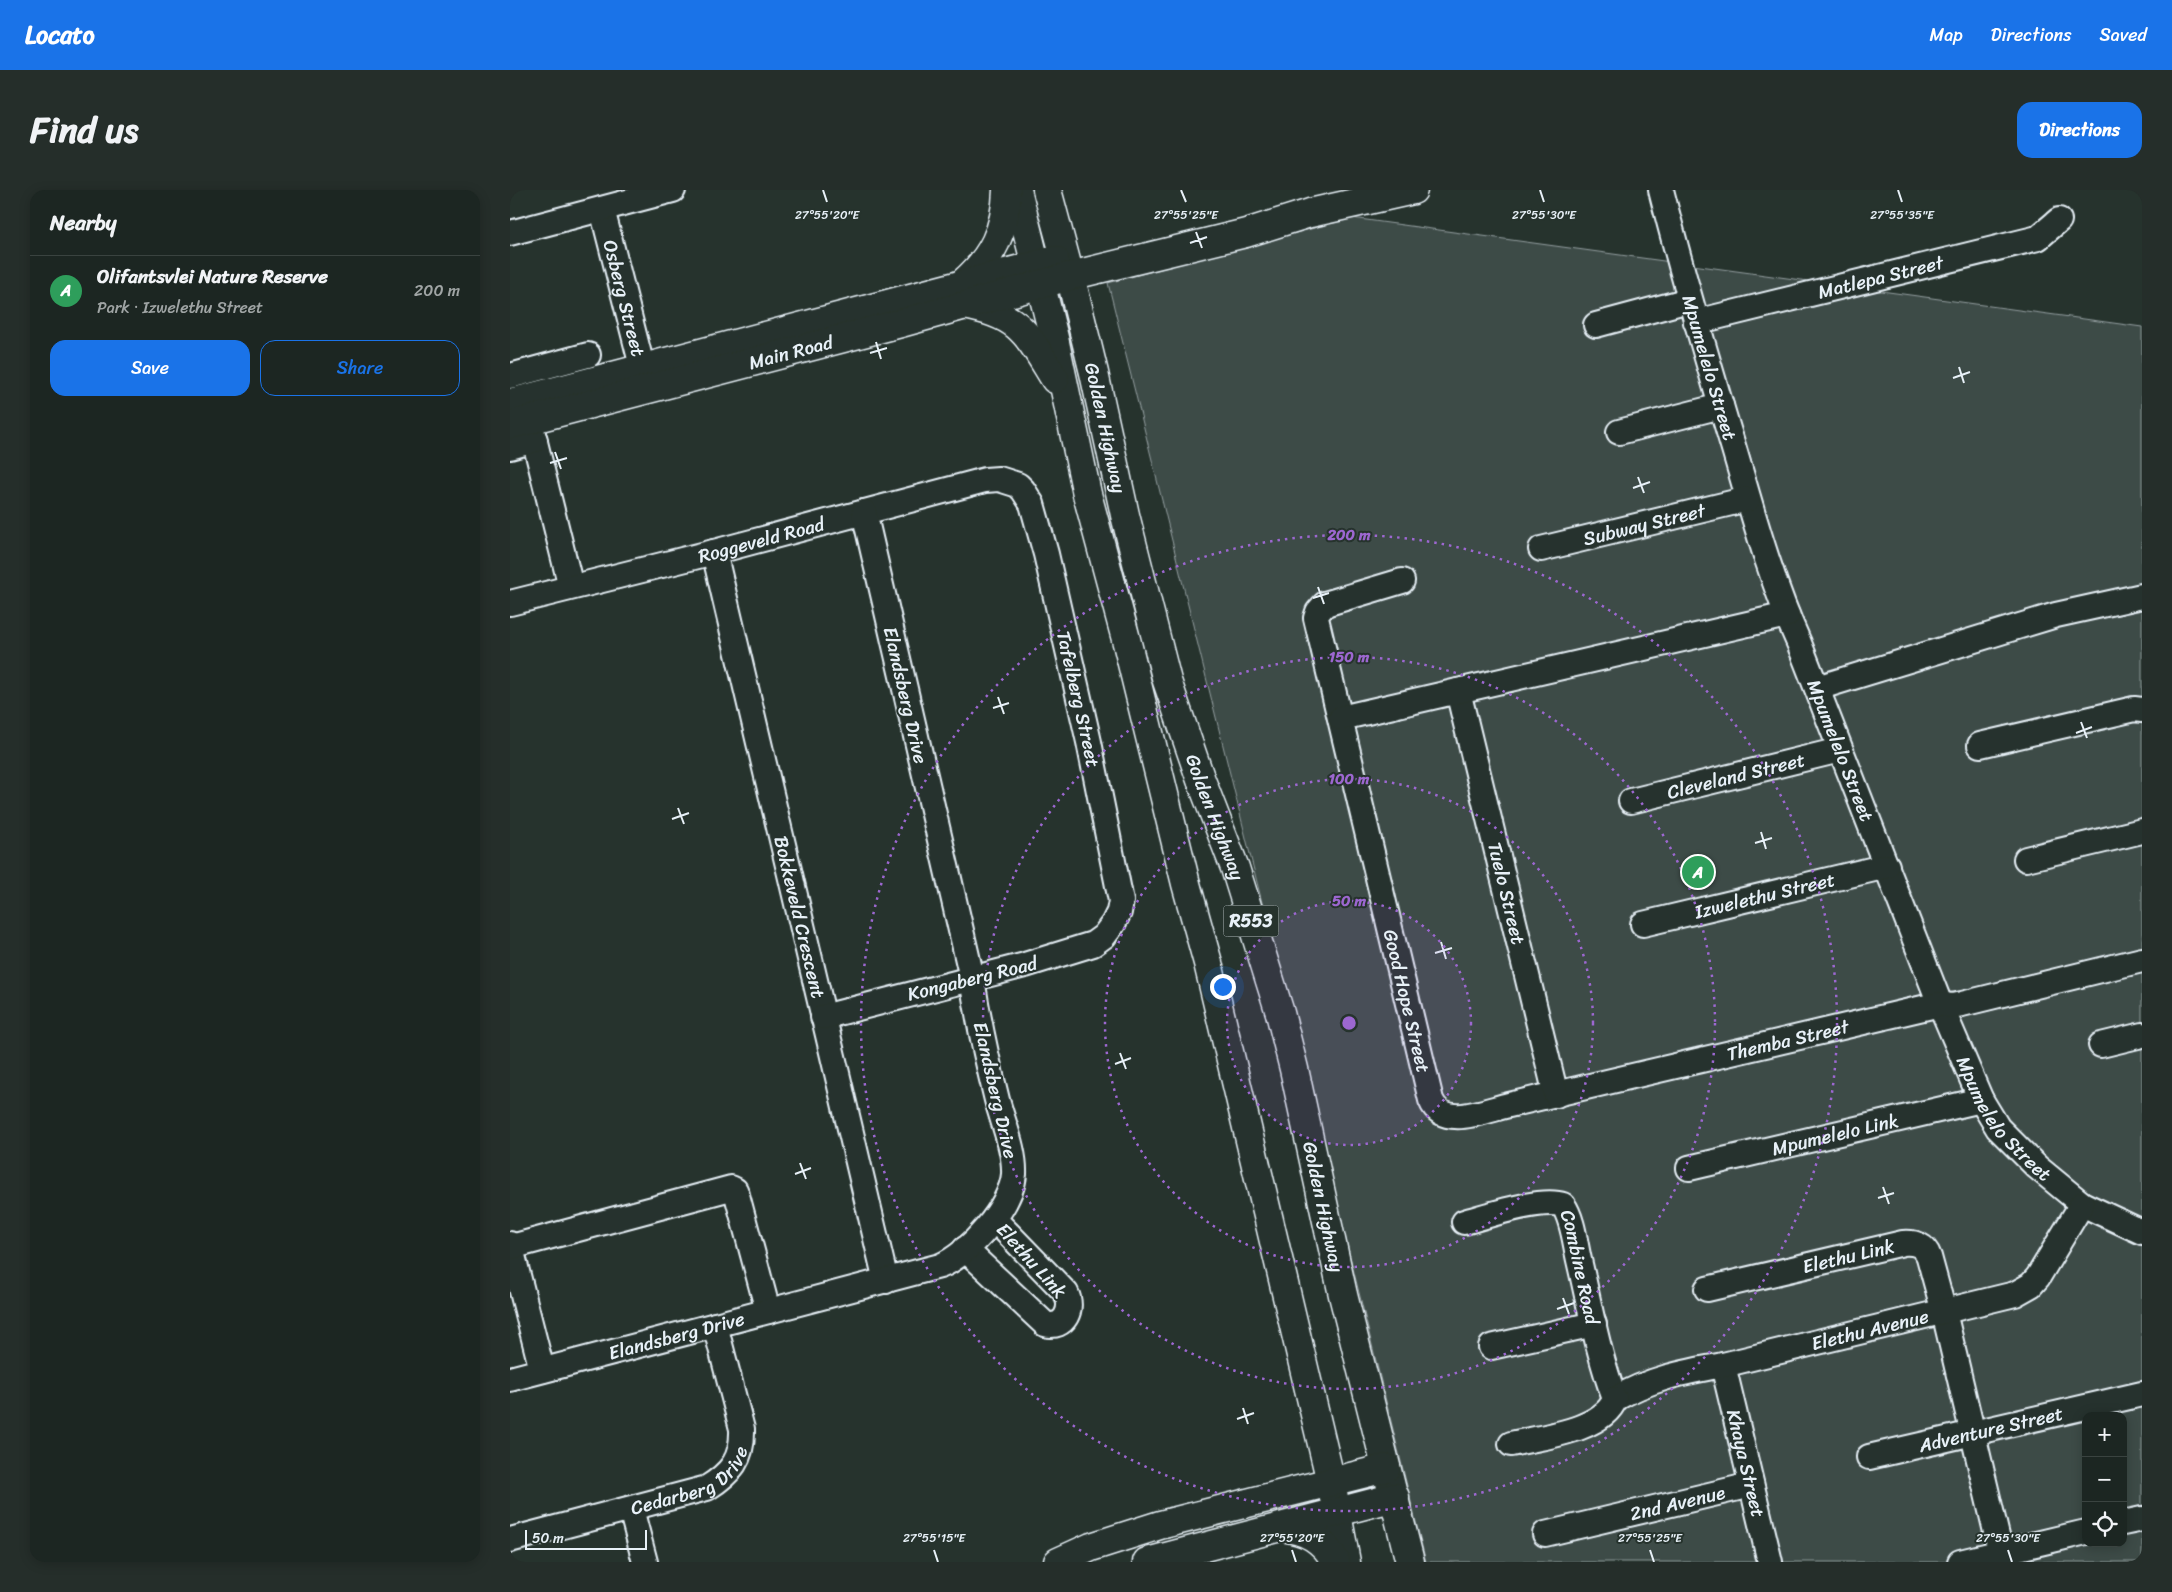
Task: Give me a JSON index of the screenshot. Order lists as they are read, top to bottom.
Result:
{
  "streets": {
    "main road": ["Main Road", "Golden Highway", "R553"],
    "street": [
      "Matlepa Street",
      "Osberg Street",
      "Mpumelelo Street",
      "Subway Street",
      "Roggeveld Road",
      "Elandsberg Drive",
      "Tafelberg Street",
      "Cleveland Street",
      "Tuelo Street",
      "Izwelethu Street",
      "Bokkeveld Crescent",
      "Kongaberg Road",
      "Good Hope Street",
      "Themba Street",
      "Mpumelelo Link",
      "Elethu Link",
      "Combine Road",
      "Elethu Avenue",
      "Adventure Street",
      "Khaya Street",
      "Cedarberg Drive",
      "2nd Avenue"
    ]
  },
  "crossings": [
    ["Matlepa Street", "Mpumelelo Street"],
    ["Osberg Street", "Main Road"],
    ["Main Road", "Golden Highway"],
    ["Mpumelelo Street", "Subway Street"],
    ["Mpumelelo Street", "Cleveland Street"],
    ["Mpumelelo Street", "Izwelethu Street"],
    ["Mpumelelo Street", "Themba Street"],
    ["Mpumelelo Street", "Mpumelelo Link"],
    ["Mpumelelo Street", "Elethu Avenue"],
    ["Roggeveld Road", "Elandsberg Drive"],
    ["Roggeveld Road", "Tafelberg Street"],
    ["Roggeveld Road", "Bokkeveld Crescent"],
    ["Elandsberg Drive", "Bokkeveld Crescent"],
    ["Elandsberg Drive", "Kongaberg Road"],
    ["Elandsberg Drive", "Elethu Link"],
    ["Elandsberg Drive", "Cedarberg Drive"],
    ["Tafelberg Street", "Kongaberg Road"],
    ["Tuelo Street", "Themba Street"],
    ["Bokkeveld Crescent", "Kongaberg Road"],
    ["Good Hope Street", "Themba Street"],
    ["Elethu Link", "Elethu Avenue"],
    ["Elethu Link", "Adventure Street"],
    ["Combine Road", "Elethu Avenue"],
    ["Elethu Avenue", "Khaya Street"],
    ["Khaya Street", "2nd Avenue"]
  ],
  "scale_bar": "50 m",
  "page": {
    "header": "Locato",
    "nav": ["Map", "Directions", "Saved"],
    "title": "Find us",
    "buttons": [
      "Directions",
      ["Save", "Share"]
    ],
    "heading": "Nearby",
    "list": [
      {
        "mark": "A",
        "name": "Olifantsvlei Nature Reserve",
        "note": "Park · Izwelethu Street",
        "value": "200 m"
      }
    ],
    "pins": "A",
    "map_buttons": ["+", "−"],
    "scale": "50 m"
  },
  "coordinates": [
    "27°55'20\"E",
    "27°55'25\"E",
    "27°55'30\"E",
    "27°55'35\"E",
    "27°55'15\"E"
  ],
  "rings": [
    "200 m",
    "150 m",
    "100 m",
    "50 m"
  ]
}
